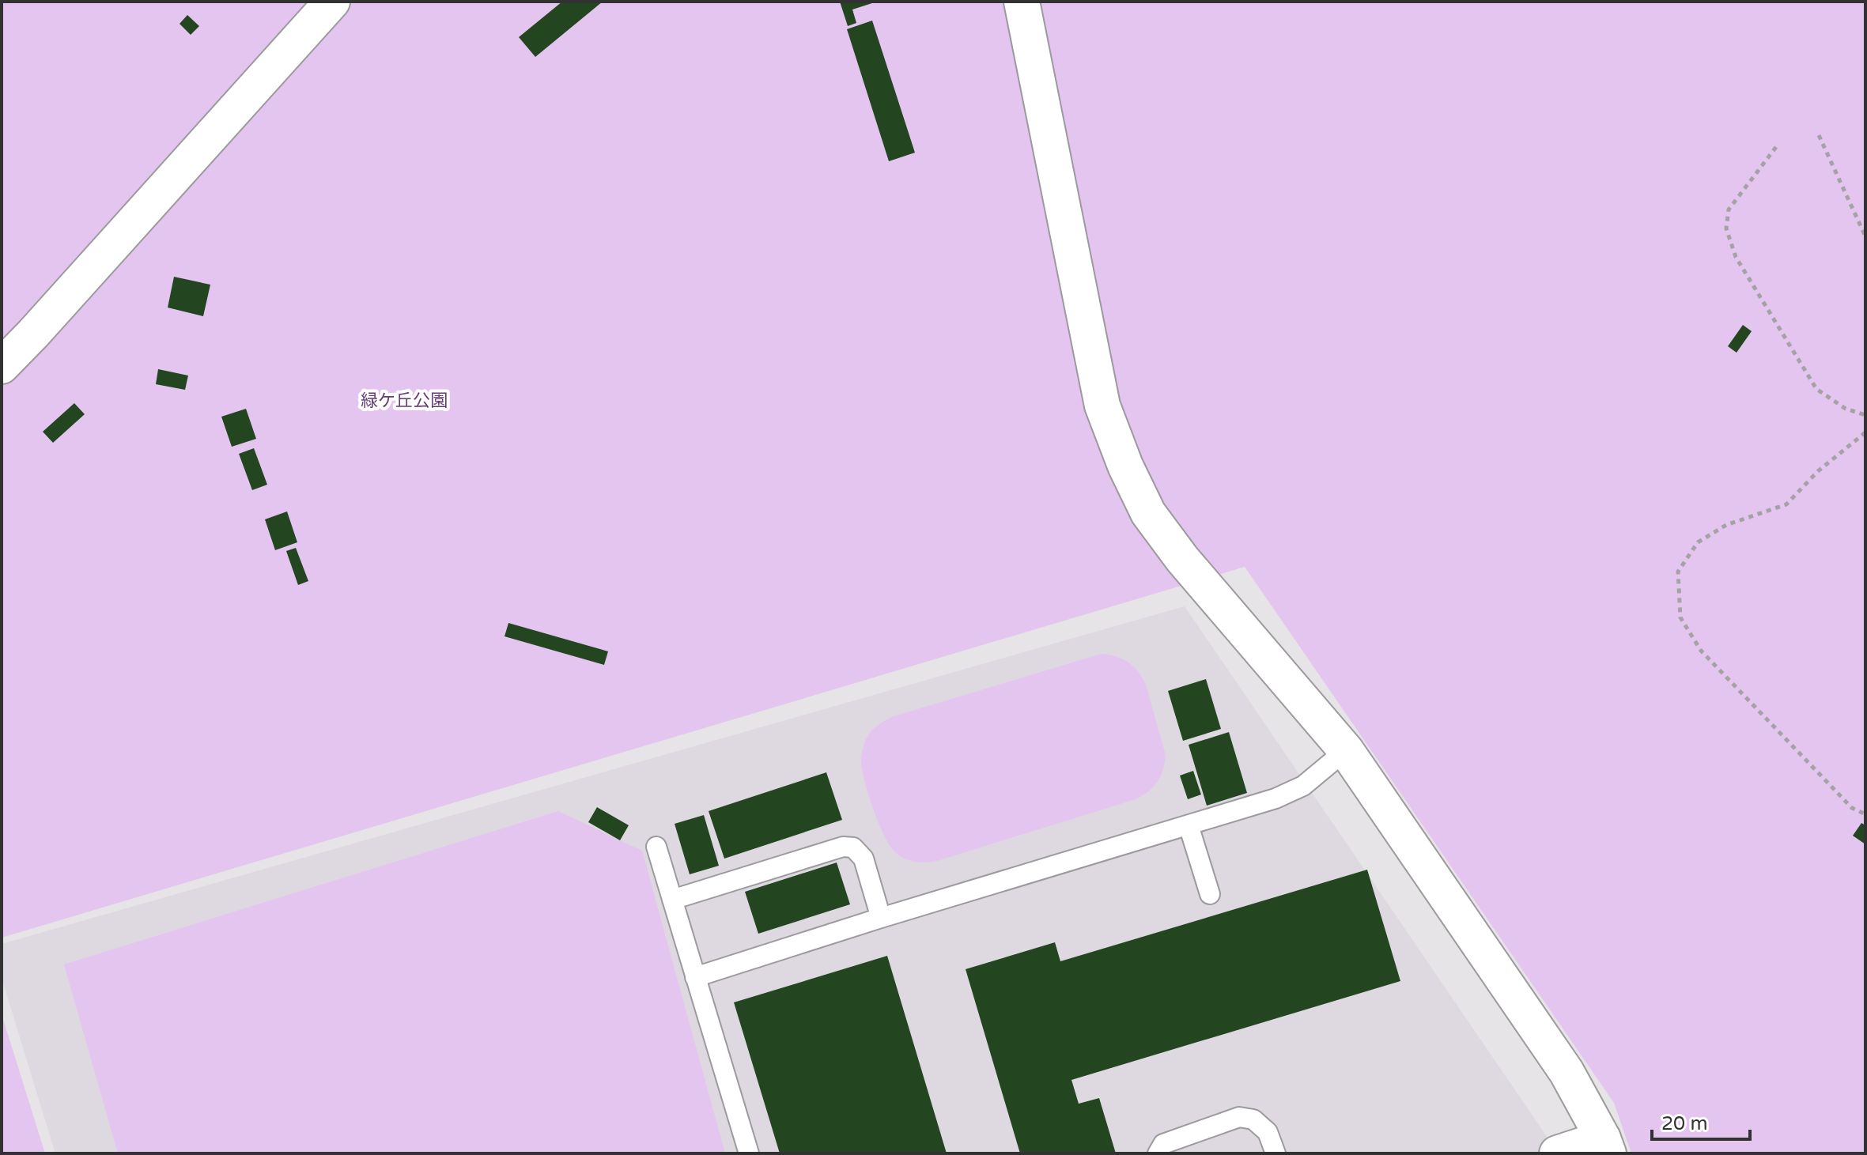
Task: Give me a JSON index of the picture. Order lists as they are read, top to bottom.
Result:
{
  "parks": ["緑ケ丘公園"],
  "scale_bar": "20 m"
}
